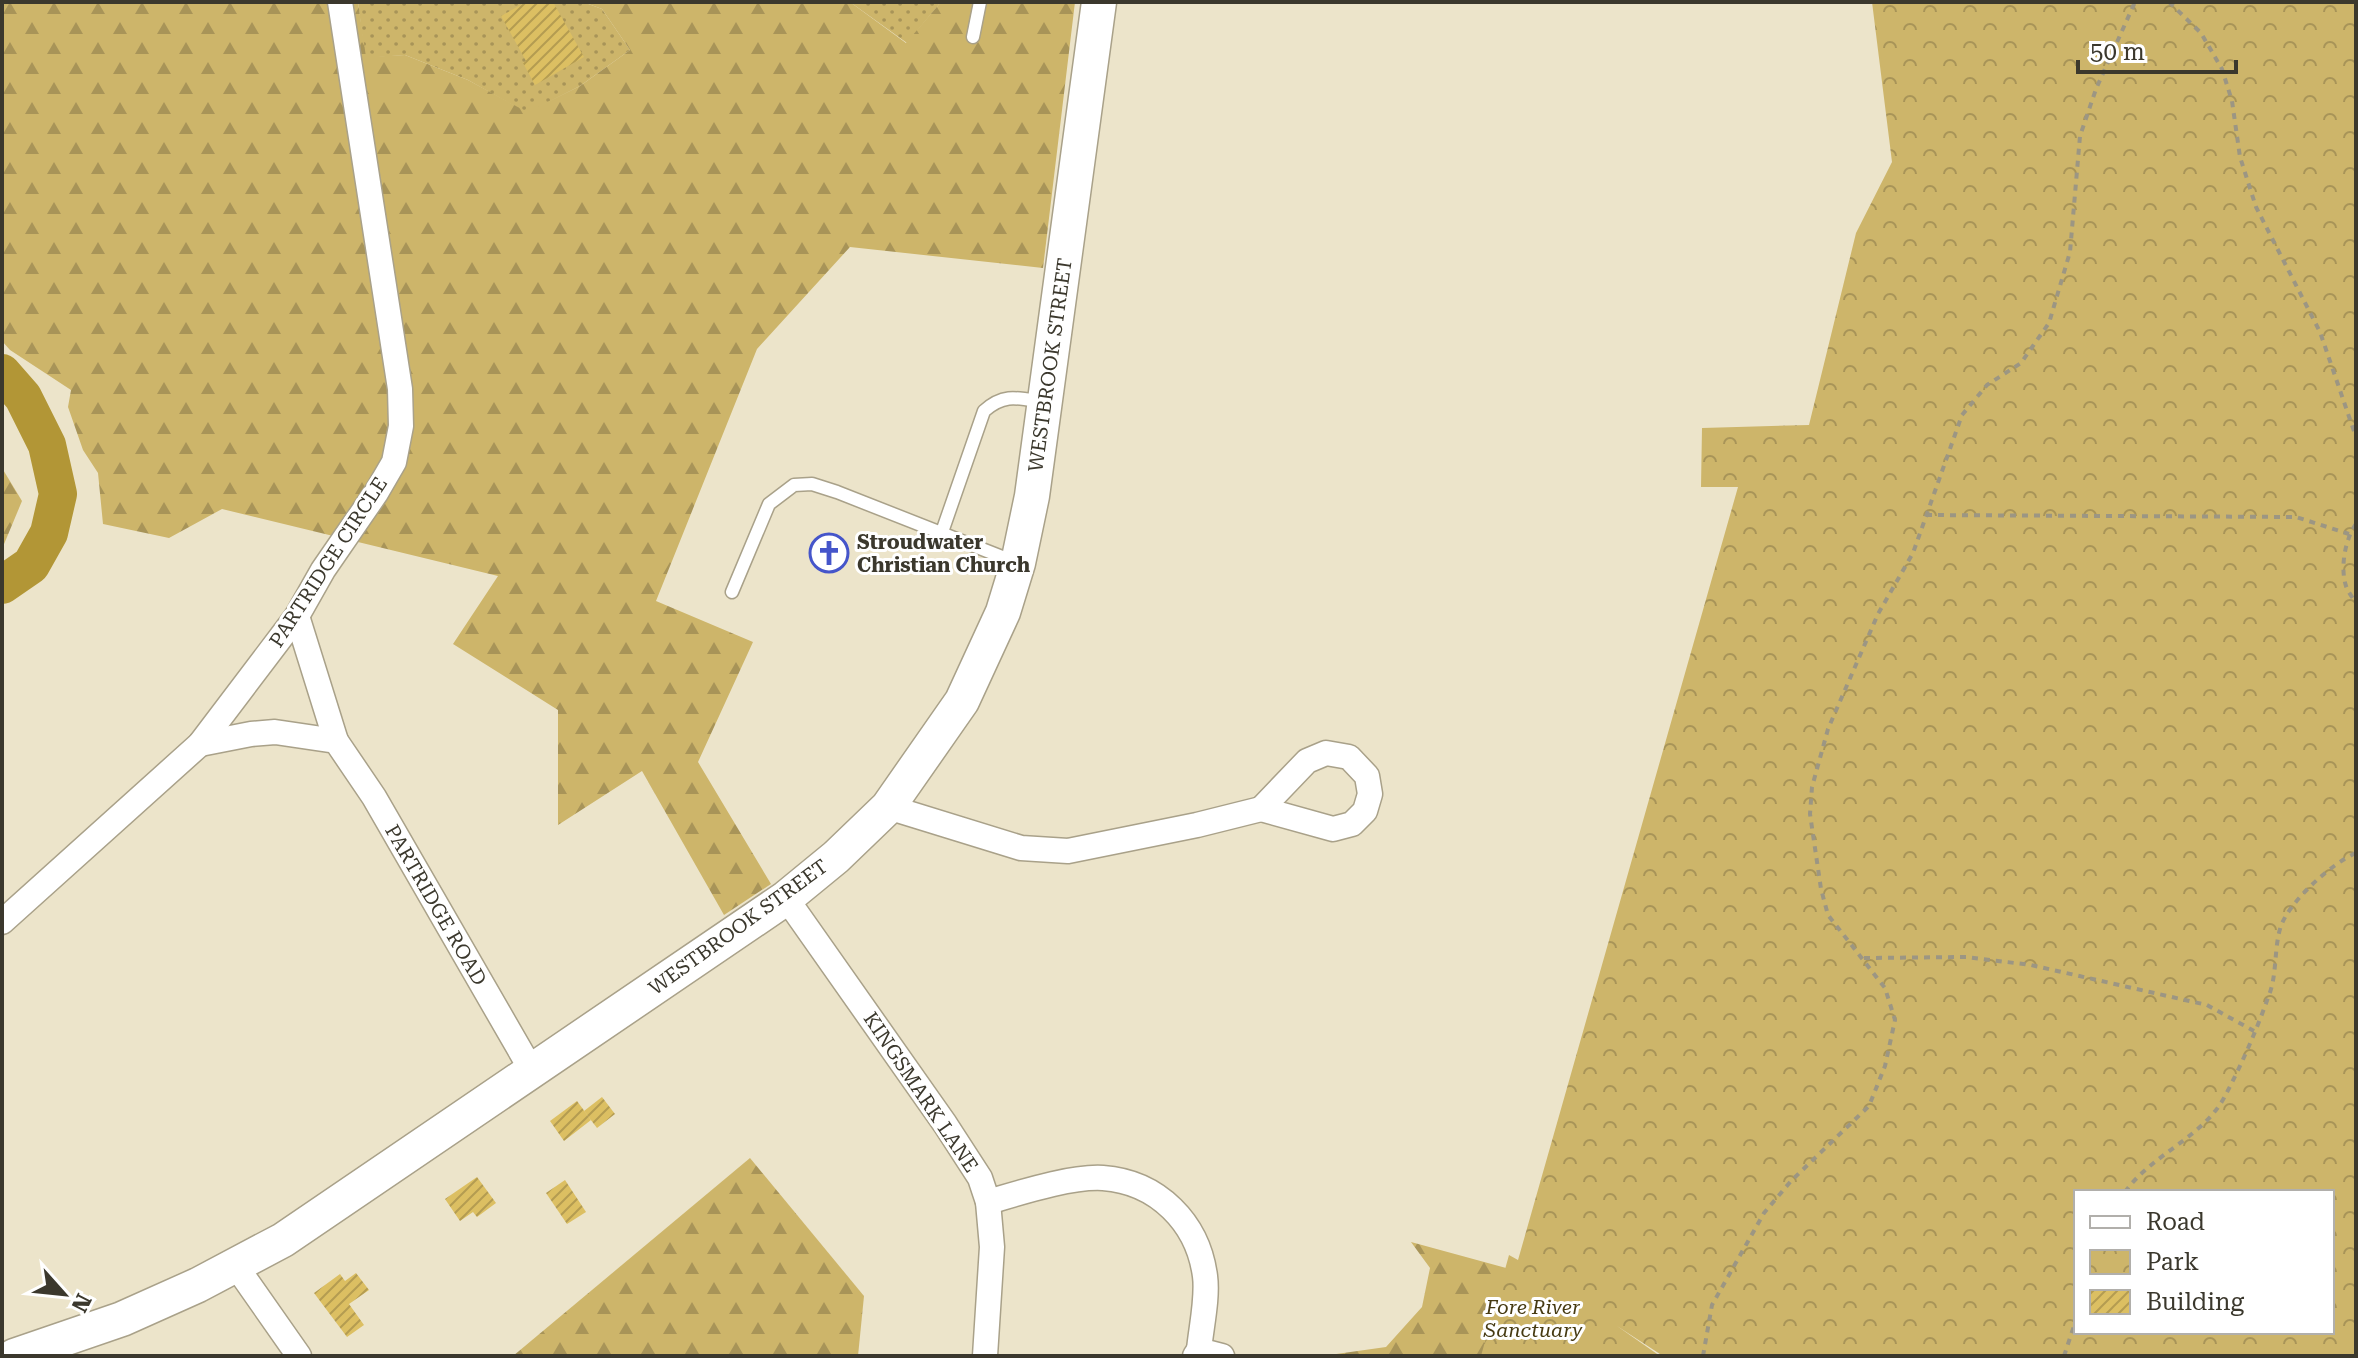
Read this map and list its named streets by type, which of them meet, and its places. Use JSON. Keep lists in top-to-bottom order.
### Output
{
  "streets": {
    "main road": ["WESTBROOK STREET"],
    "street": ["PARTRIDGE CIRCLE", "PARTRIDGE ROAD", "KINGSMARK LANE"]
  },
  "crossings": [
    ["WESTBROOK STREET", "PARTRIDGE ROAD"],
    ["WESTBROOK STREET", "KINGSMARK LANE"],
    ["PARTRIDGE CIRCLE", "PARTRIDGE ROAD"]
  ],
  "parks": ["Fore River Sanctuary"],
  "places": {
    "church": ["Stroudwater Christian Church"]
  },
  "legend": ["Road", "Park", "Building"],
  "scale_bar": "50 m",
  "north": "bottom right"
}
